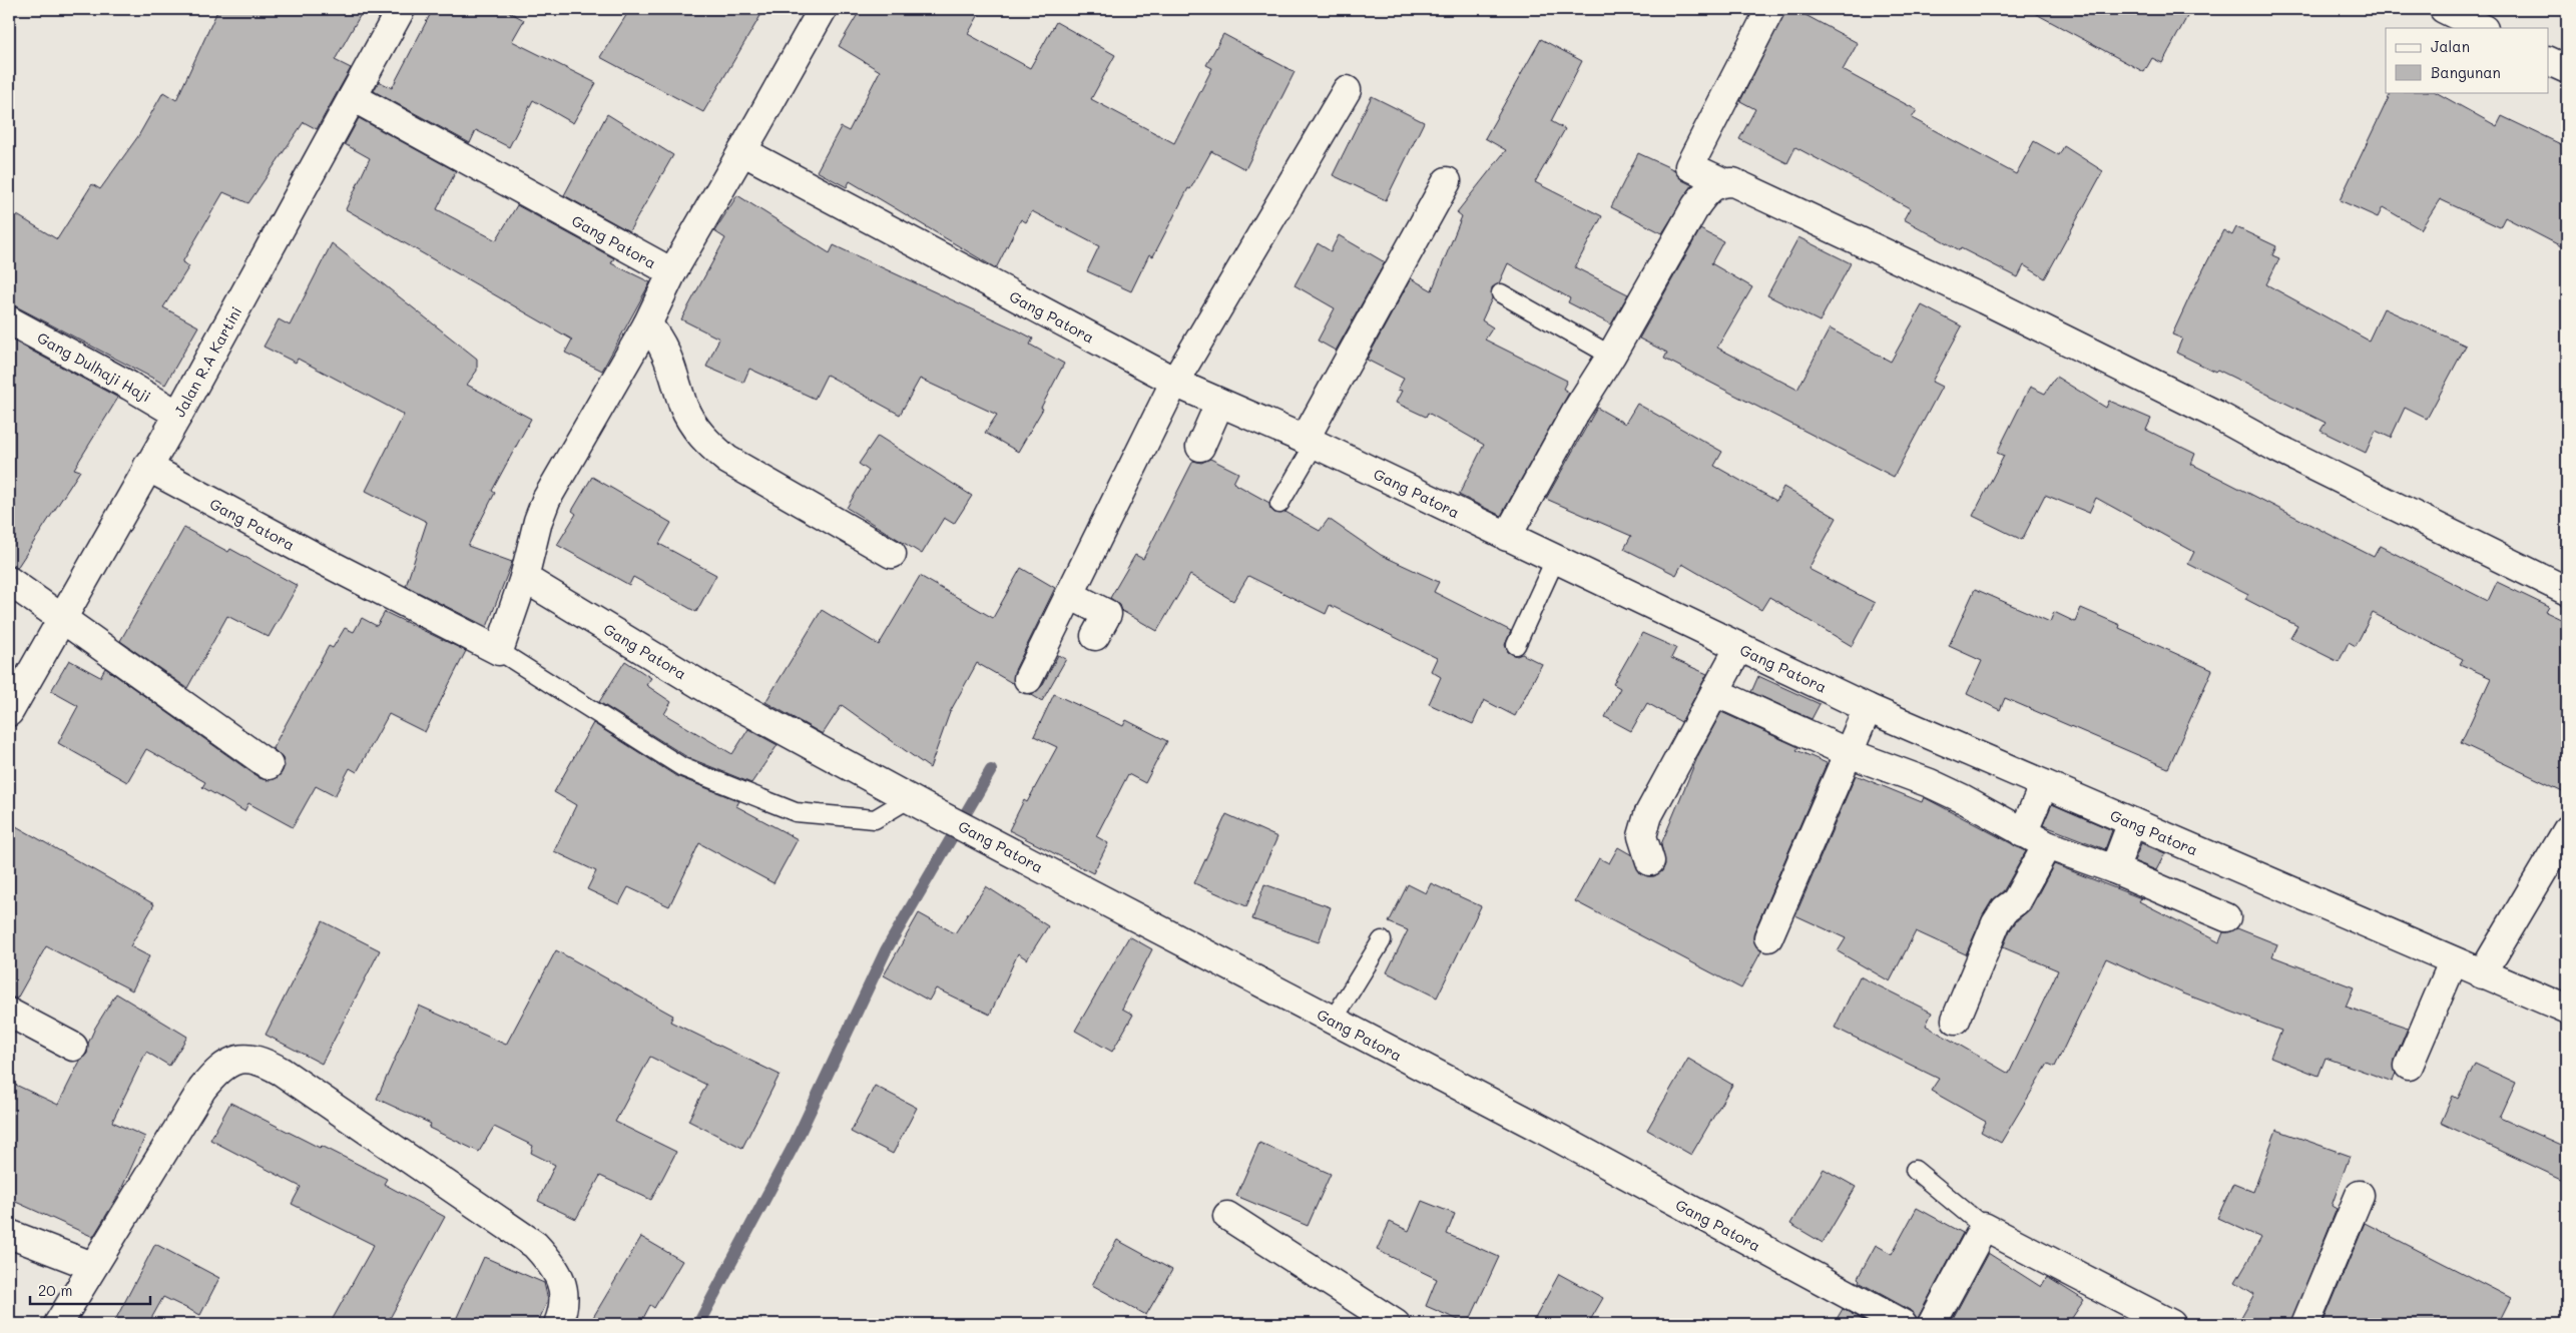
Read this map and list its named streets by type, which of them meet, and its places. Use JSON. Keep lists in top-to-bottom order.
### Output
{
  "streets": {
    "street": ["Gang Patora", "Jalan R.A Kartini", "Gang Dulhaji Haji"]
  },
  "crossings": [
    ["Gang Patora", "Jalan R.A Kartini"],
    ["Jalan R.A Kartini", "Gang Dulhaji Haji"]
  ],
  "legend": ["Jalan", "Bangunan"],
  "scale_bar": "20 m"
}
